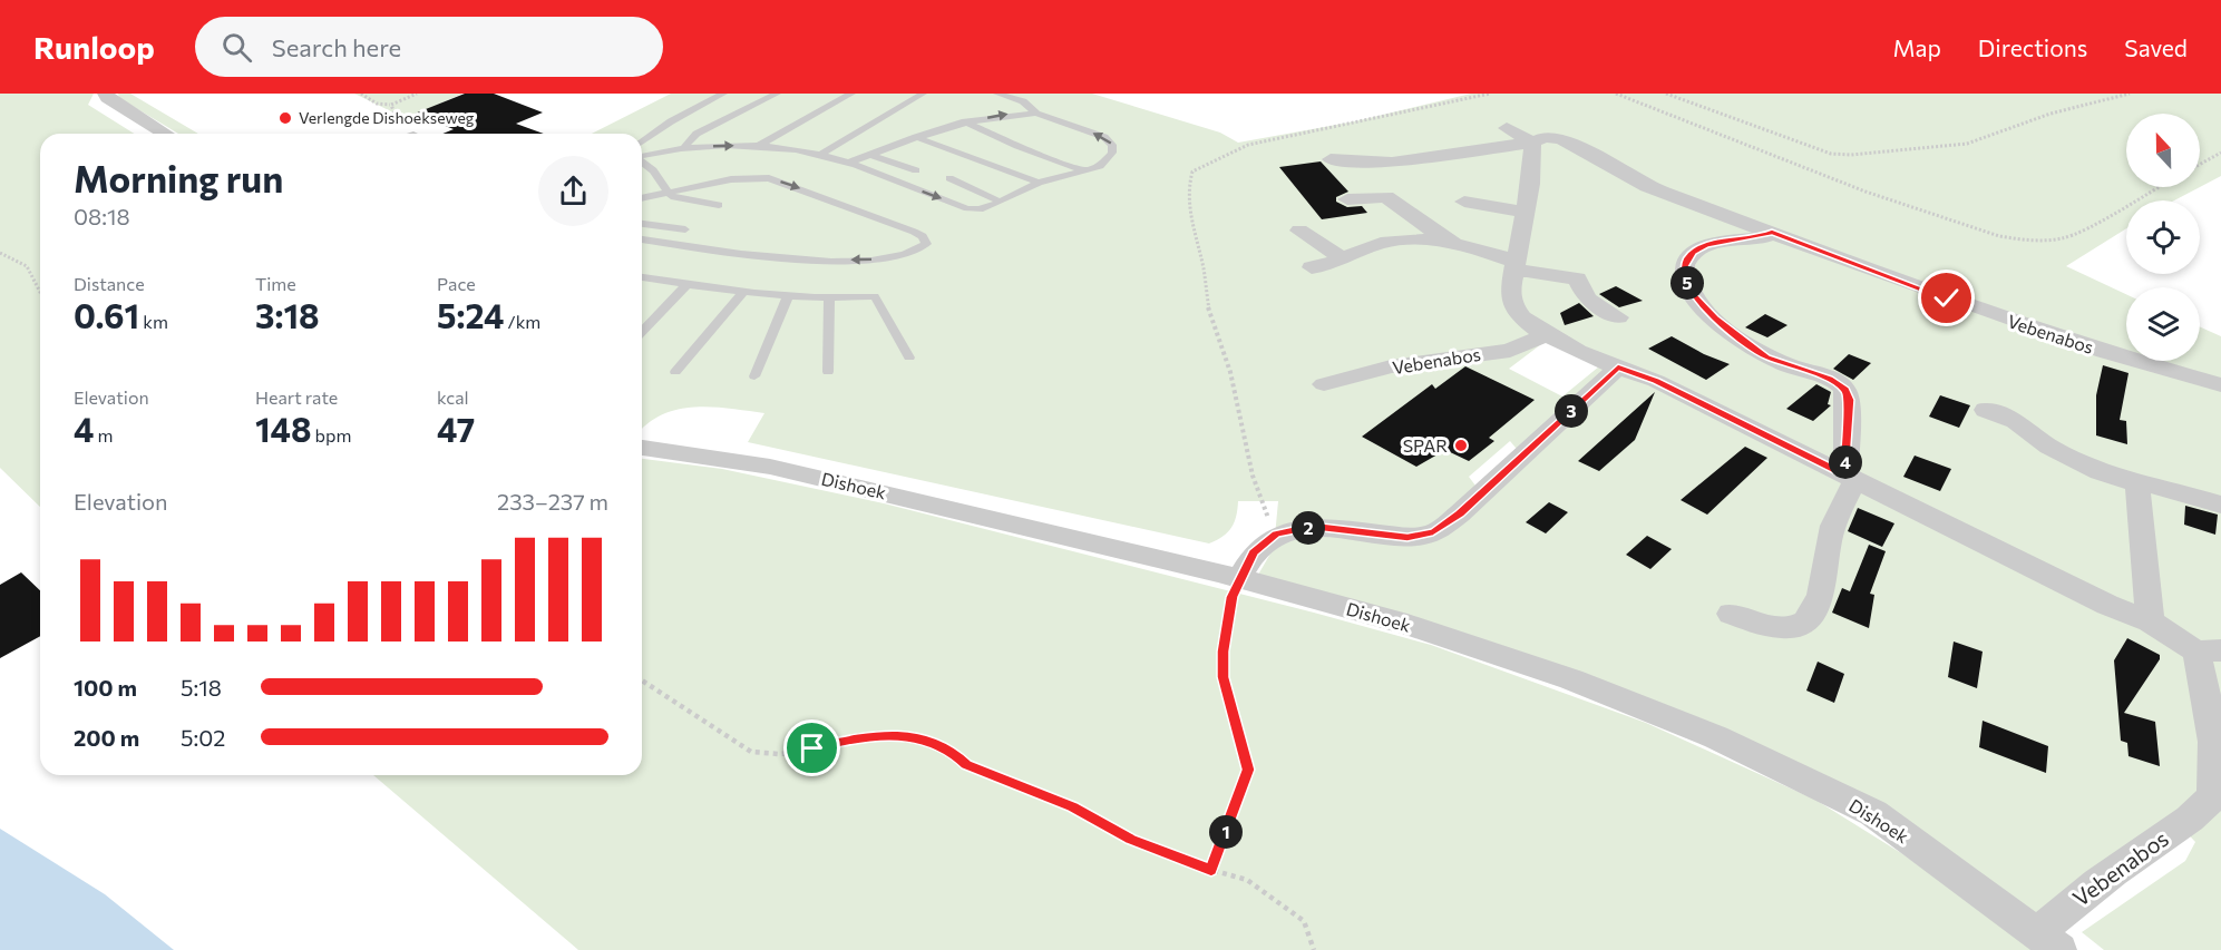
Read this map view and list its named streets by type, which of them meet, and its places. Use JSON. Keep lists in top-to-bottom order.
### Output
{
  "streets": {
    "street": ["Vebenabos", "Dishoek"]
  },
  "crossings": [
    ["Vebenabos", "Dishoek"]
  ],
  "places": ["Verlengde Dishoekseweg", "SPAR"],
  "north": "top",
  "page": {
    "header": "Runloop",
    "search": "Search here",
    "nav": ["Map", "Directions", "Saved"],
    "heading": ["Morning run", "08:18"],
    "stats": [
      ["Distance", "0.61 km"],
      ["Time", "3:18"],
      ["Pace", "5:24 /km"],
      ["Elevation", "4 m"],
      ["Heart rate", "148 bpm"],
      ["kcal", "47"]
    ],
    "pins": [
      "5",
      "3",
      "4",
      "2",
      "1"
    ],
    "chart": ["Elevation", "233–237 m"],
    "list": [
      {
        "name": "100 m",
        "note": "5:18"
      },
      {
        "name": "200 m",
        "note": "5:02"
      }
    ]
  }
}
